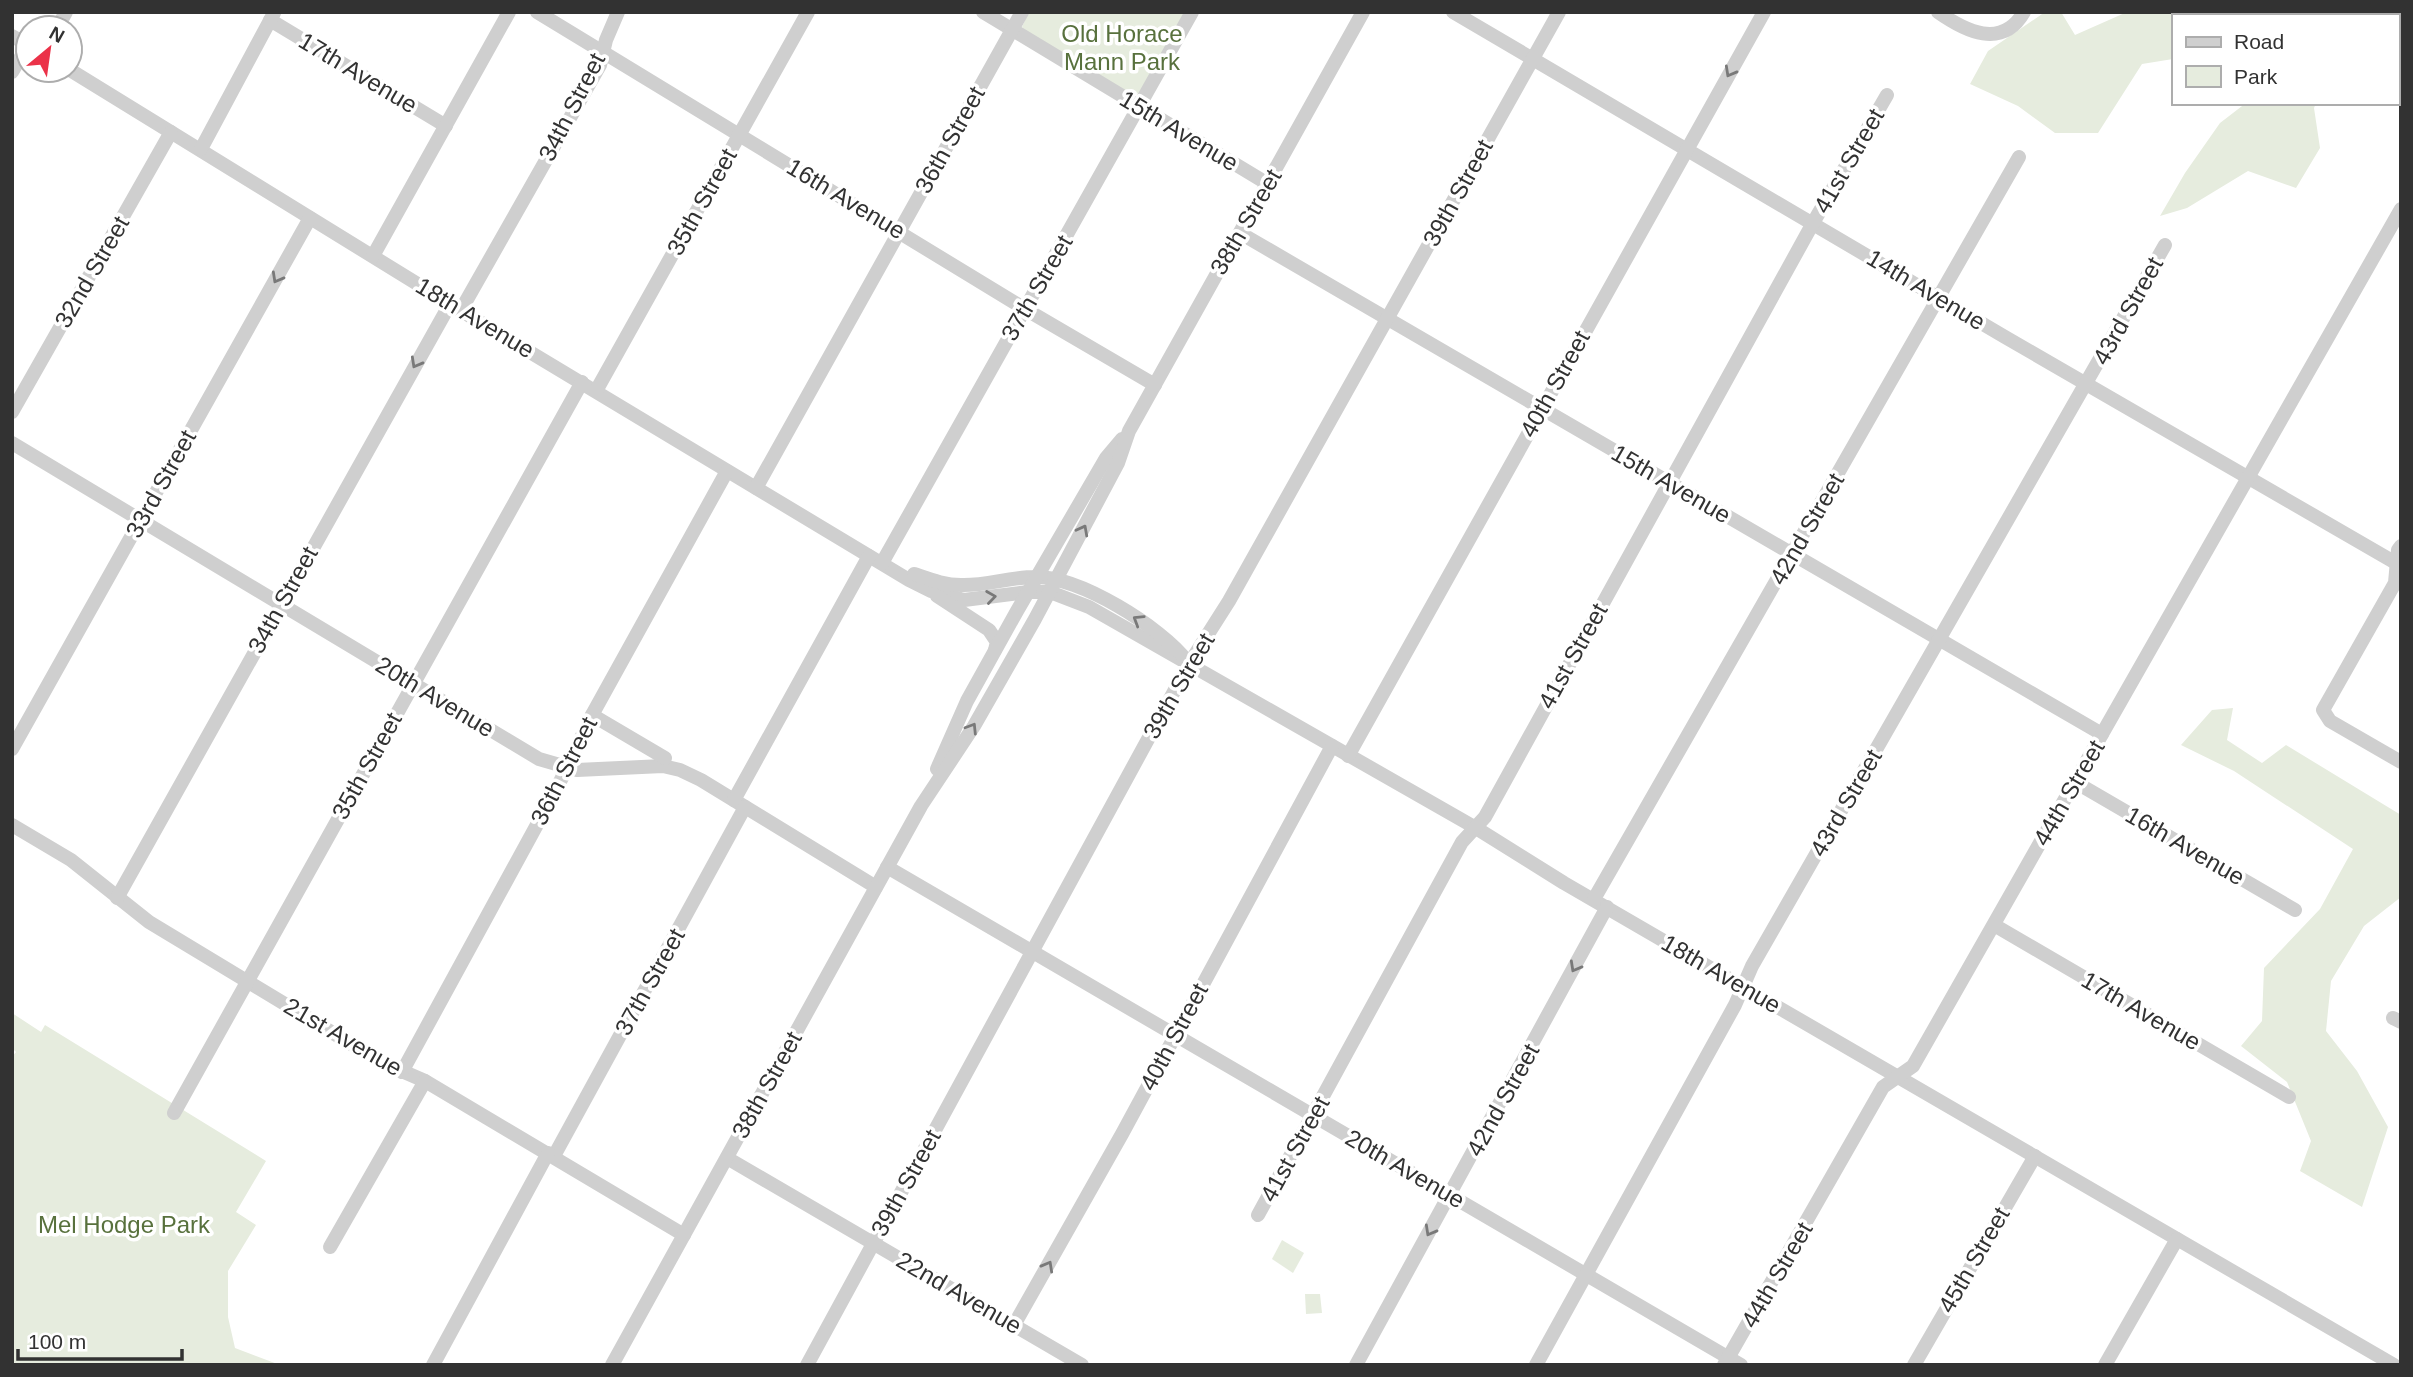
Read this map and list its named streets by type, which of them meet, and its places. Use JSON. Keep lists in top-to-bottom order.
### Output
{
  "streets": {
    "street": [
      "17th Avenue",
      "34th Street",
      "15th Avenue",
      "36th Street",
      "41st Street",
      "39th Street",
      "16th Avenue",
      "35th Street",
      "38th Street",
      "32nd Street",
      "37th Street",
      "14th Avenue",
      "43rd Street",
      "18th Avenue",
      "40th Street",
      "33rd Street",
      "42nd Street",
      "20th Avenue",
      "44th Street",
      "21st Avenue",
      "45th Street",
      "22nd Avenue"
    ]
  },
  "crossings": [
    ["17th Avenue", "44th Street"],
    ["34th Street", "16th Avenue"],
    ["34th Street", "18th Avenue"],
    ["34th Street", "20th Avenue"],
    ["34th Street", "21st Avenue"],
    ["15th Avenue", "36th Street"],
    ["15th Avenue", "41st Street"],
    ["15th Avenue", "39th Street"],
    ["15th Avenue", "38th Street"],
    ["15th Avenue", "37th Street"],
    ["15th Avenue", "43rd Street"],
    ["15th Avenue", "40th Street"],
    ["15th Avenue", "42nd Street"],
    ["15th Avenue", "44th Street"],
    ["36th Street", "16th Avenue"],
    ["36th Street", "18th Avenue"],
    ["36th Street", "20th Avenue"],
    ["36th Street", "21st Avenue"],
    ["41st Street", "14th Avenue"],
    ["41st Street", "18th Avenue"],
    ["41st Street", "20th Avenue"],
    ["39th Street", "14th Avenue"],
    ["39th Street", "18th Avenue"],
    ["39th Street", "20th Avenue"],
    ["39th Street", "22nd Avenue"],
    ["16th Avenue", "35th Street"],
    ["16th Avenue", "38th Street"],
    ["16th Avenue", "37th Street"],
    ["16th Avenue", "44th Street"],
    ["35th Street", "18th Avenue"],
    ["35th Street", "20th Avenue"],
    ["35th Street", "21st Avenue"],
    ["38th Street", "18th Avenue"],
    ["38th Street", "20th Avenue"],
    ["38th Street", "21st Avenue"],
    ["38th Street", "22nd Avenue"],
    ["32nd Street", "18th Avenue"],
    ["37th Street", "18th Avenue"],
    ["37th Street", "20th Avenue"],
    ["37th Street", "21st Avenue"],
    ["14th Avenue", "43rd Street"],
    ["14th Avenue", "40th Street"],
    ["14th Avenue", "42nd Street"],
    ["14th Avenue", "44th Street"],
    ["43rd Street", "18th Avenue"],
    ["43rd Street", "20th Avenue"],
    ["18th Avenue", "40th Street"],
    ["18th Avenue", "33rd Street"],
    ["18th Avenue", "42nd Street"],
    ["18th Avenue", "44th Street"],
    ["18th Avenue", "45th Street"],
    ["40th Street", "20th Avenue"],
    ["40th Street", "22nd Avenue"],
    ["33rd Street", "20th Avenue"],
    ["42nd Street", "20th Avenue"],
    ["20th Avenue", "44th Street"]
  ],
  "one_way": ["33rd Street", "42nd Street"],
  "parks": ["Old Horace Mann Park", "Mel Hodge Park"],
  "legend": ["Road", "Park"],
  "scale_bar": "100 m",
  "north": "top right"
}
